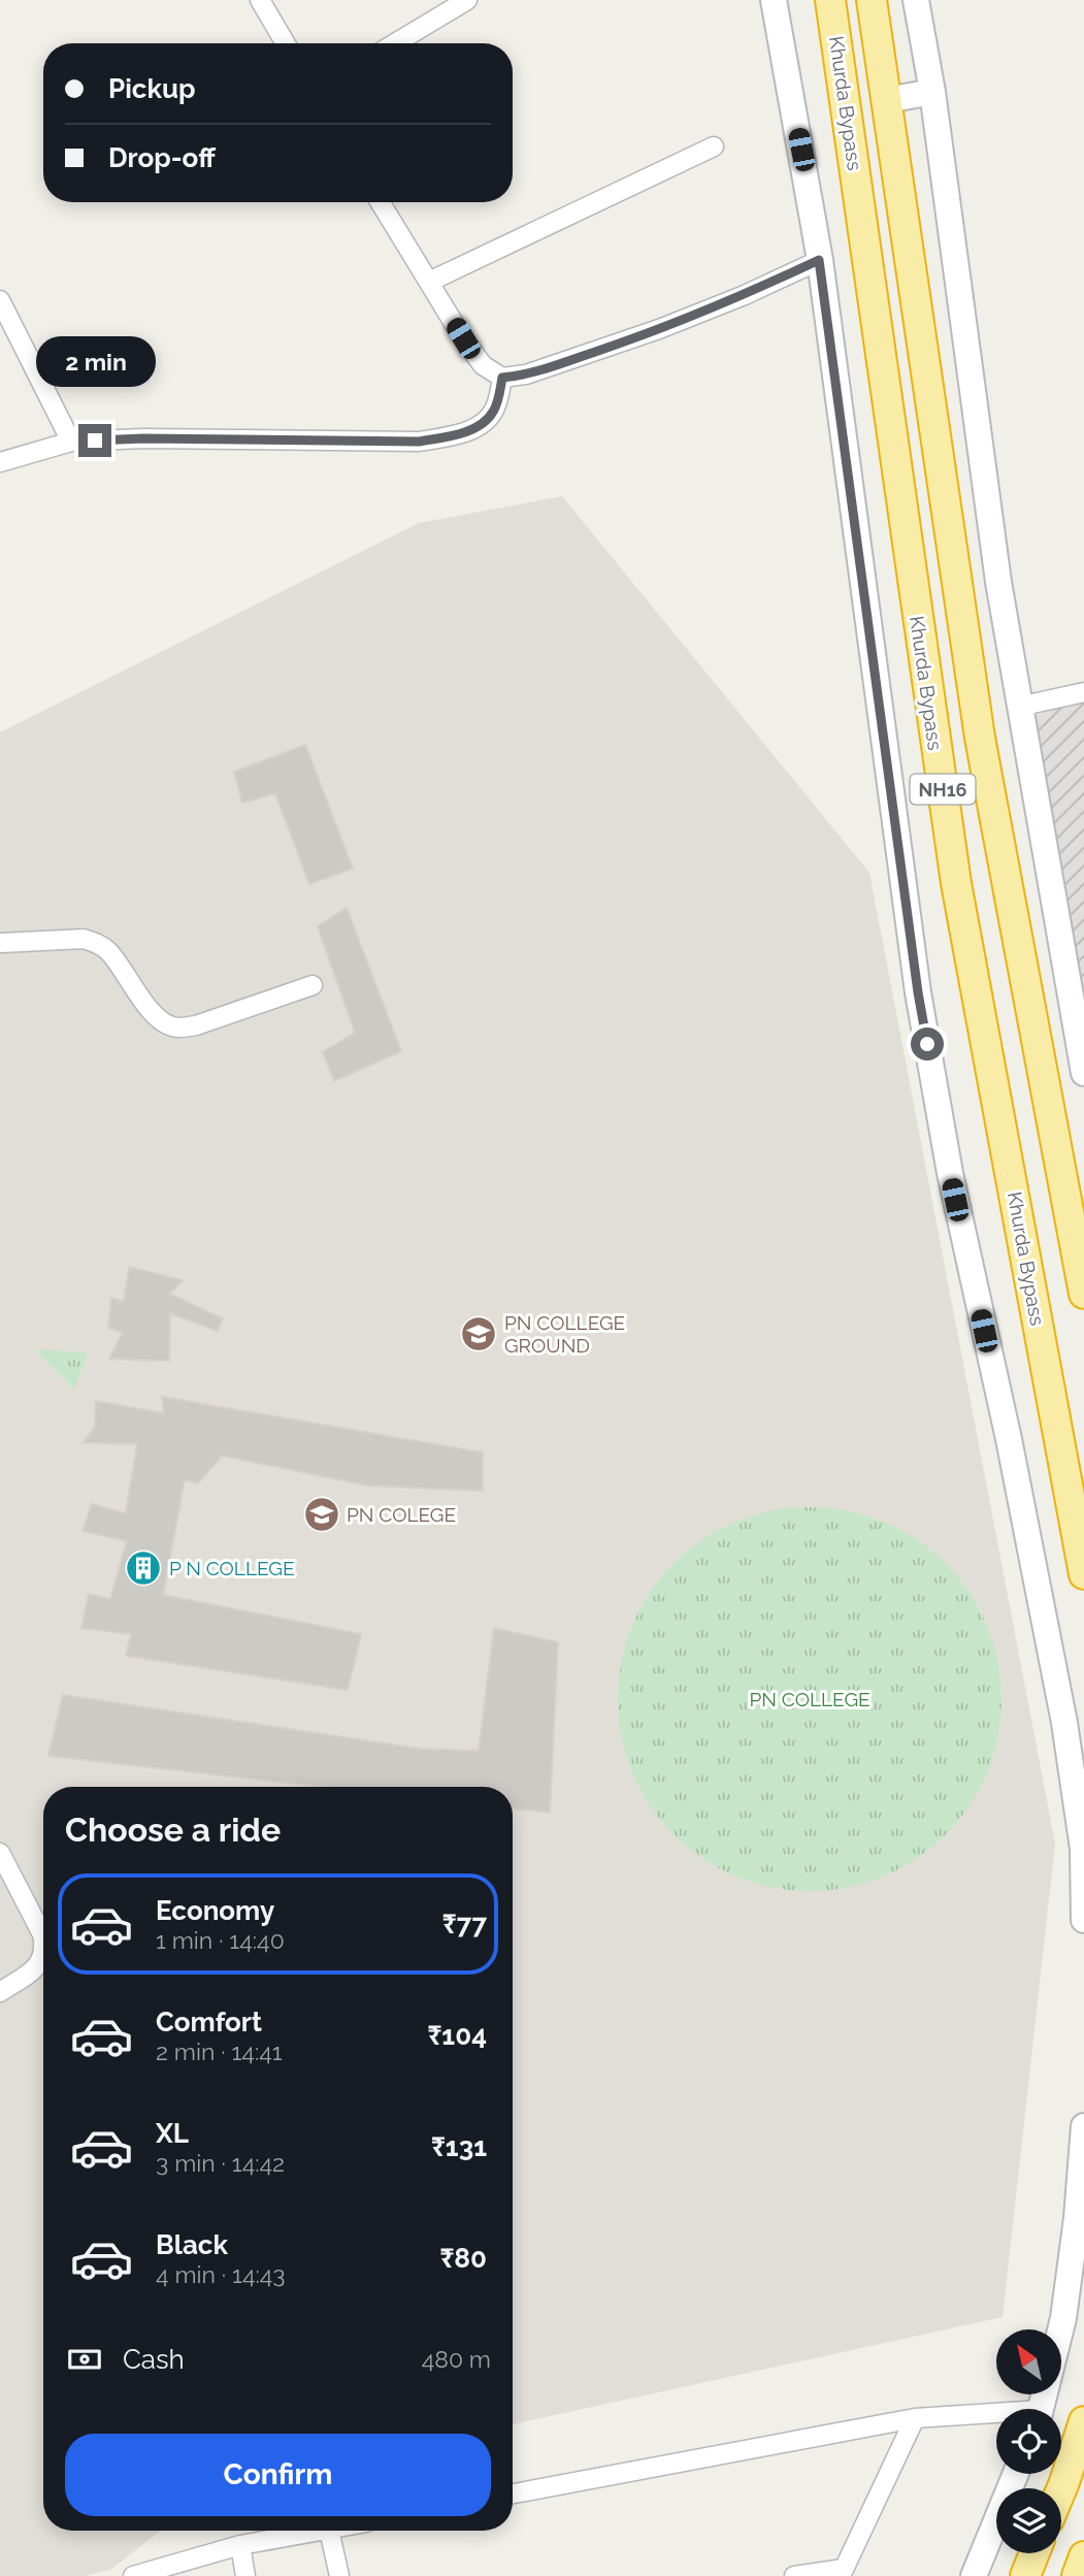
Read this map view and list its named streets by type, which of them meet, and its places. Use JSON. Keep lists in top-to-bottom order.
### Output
{
  "streets": {
    "highway": ["Khurda Bypass", "NH16"]
  },
  "parks": ["PN COLLEGE"],
  "places": {
    "school or university": ["PN COLLEGE GROUND", "PN COLEGE"],
    "building": ["P N COLLEGE"]
  },
  "north": "top left",
  "page": {
    "banner": ["Pickup", "Drop-off"],
    "bubble": "2 min",
    "heading": "Choose a ride",
    "list": [
      {
        "name": "Economy",
        "note": "1 min · 14:40",
        "value": "₹77"
      },
      {
        "name": "Comfort",
        "note": "2 min · 14:41",
        "value": "₹104"
      },
      {
        "name": "XL",
        "note": "3 min · 14:42",
        "value": "₹131"
      },
      {
        "name": "Black",
        "note": "4 min · 14:43",
        "value": "₹80"
      }
    ],
    "pay": ["Cash", "480 m"],
    "buttons": "Confirm"
  }
}
